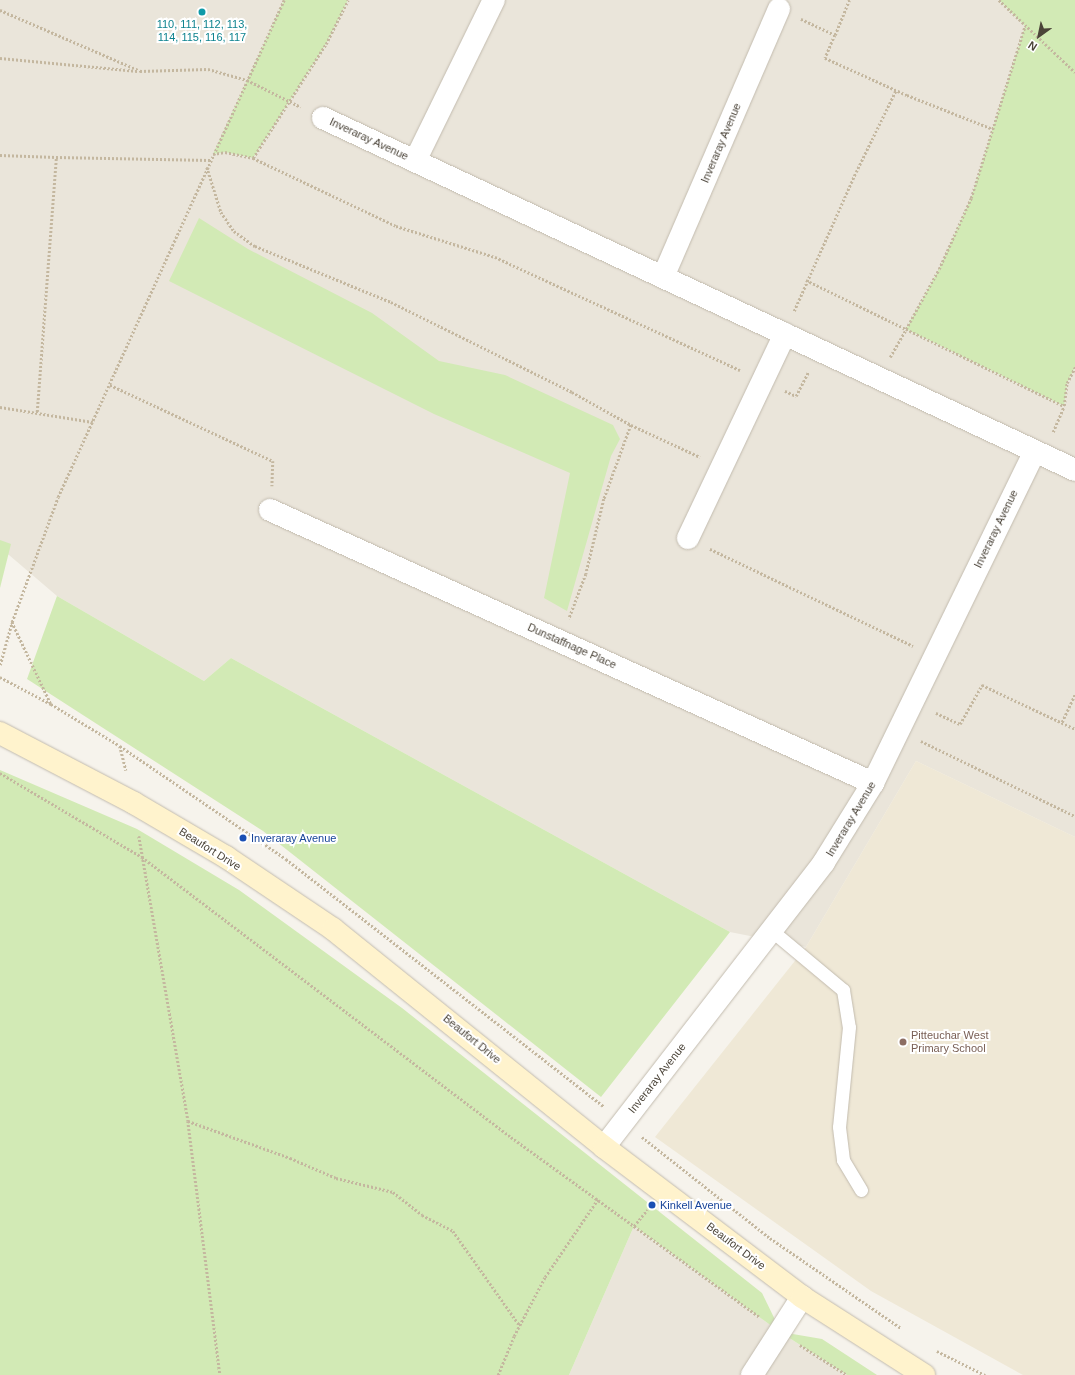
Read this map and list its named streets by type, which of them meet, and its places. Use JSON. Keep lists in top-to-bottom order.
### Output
{
  "streets": {
    "street": ["Inveraray Avenue", "Dunstaffnage Place", "Beaufort Drive"]
  },
  "crossings": [
    ["Inveraray Avenue", "Dunstaffnage Place"],
    ["Inveraray Avenue", "Beaufort Drive"]
  ],
  "places": [
    "110, 111, 112, 113, 114, 115, 116, 117",
    "Inveraray Avenue",
    "Pitteuchar West Primary School",
    "Kinkell Avenue"
  ],
  "north": "bottom left"
}
